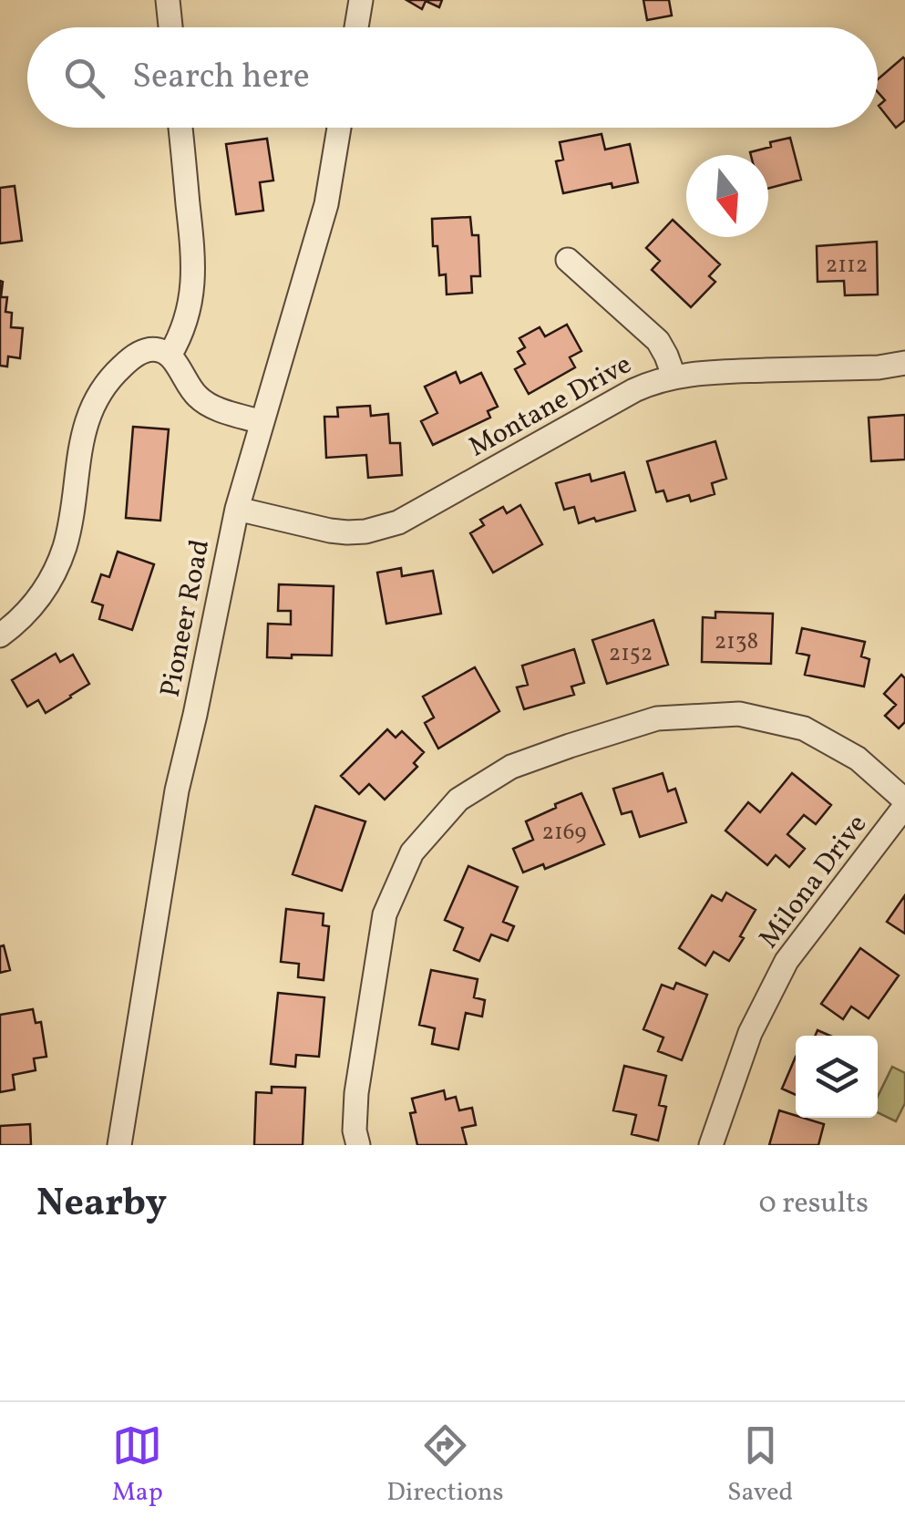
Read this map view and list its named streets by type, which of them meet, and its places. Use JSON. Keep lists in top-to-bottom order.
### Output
{
  "streets": {
    "street": ["Montane Drive", "Pioneer Road", "Milona Drive"]
  },
  "crossings": [
    ["Montane Drive", "Pioneer Road"]
  ],
  "house_numbers": [
    "2112",
    "2138",
    "2152",
    "2169"
  ],
  "north": "bottom",
  "page": {
    "search": "Search here",
    "heading": ["Nearby", "0 results"],
    "nav": ["Map", "Directions", "Saved"]
  }
}
